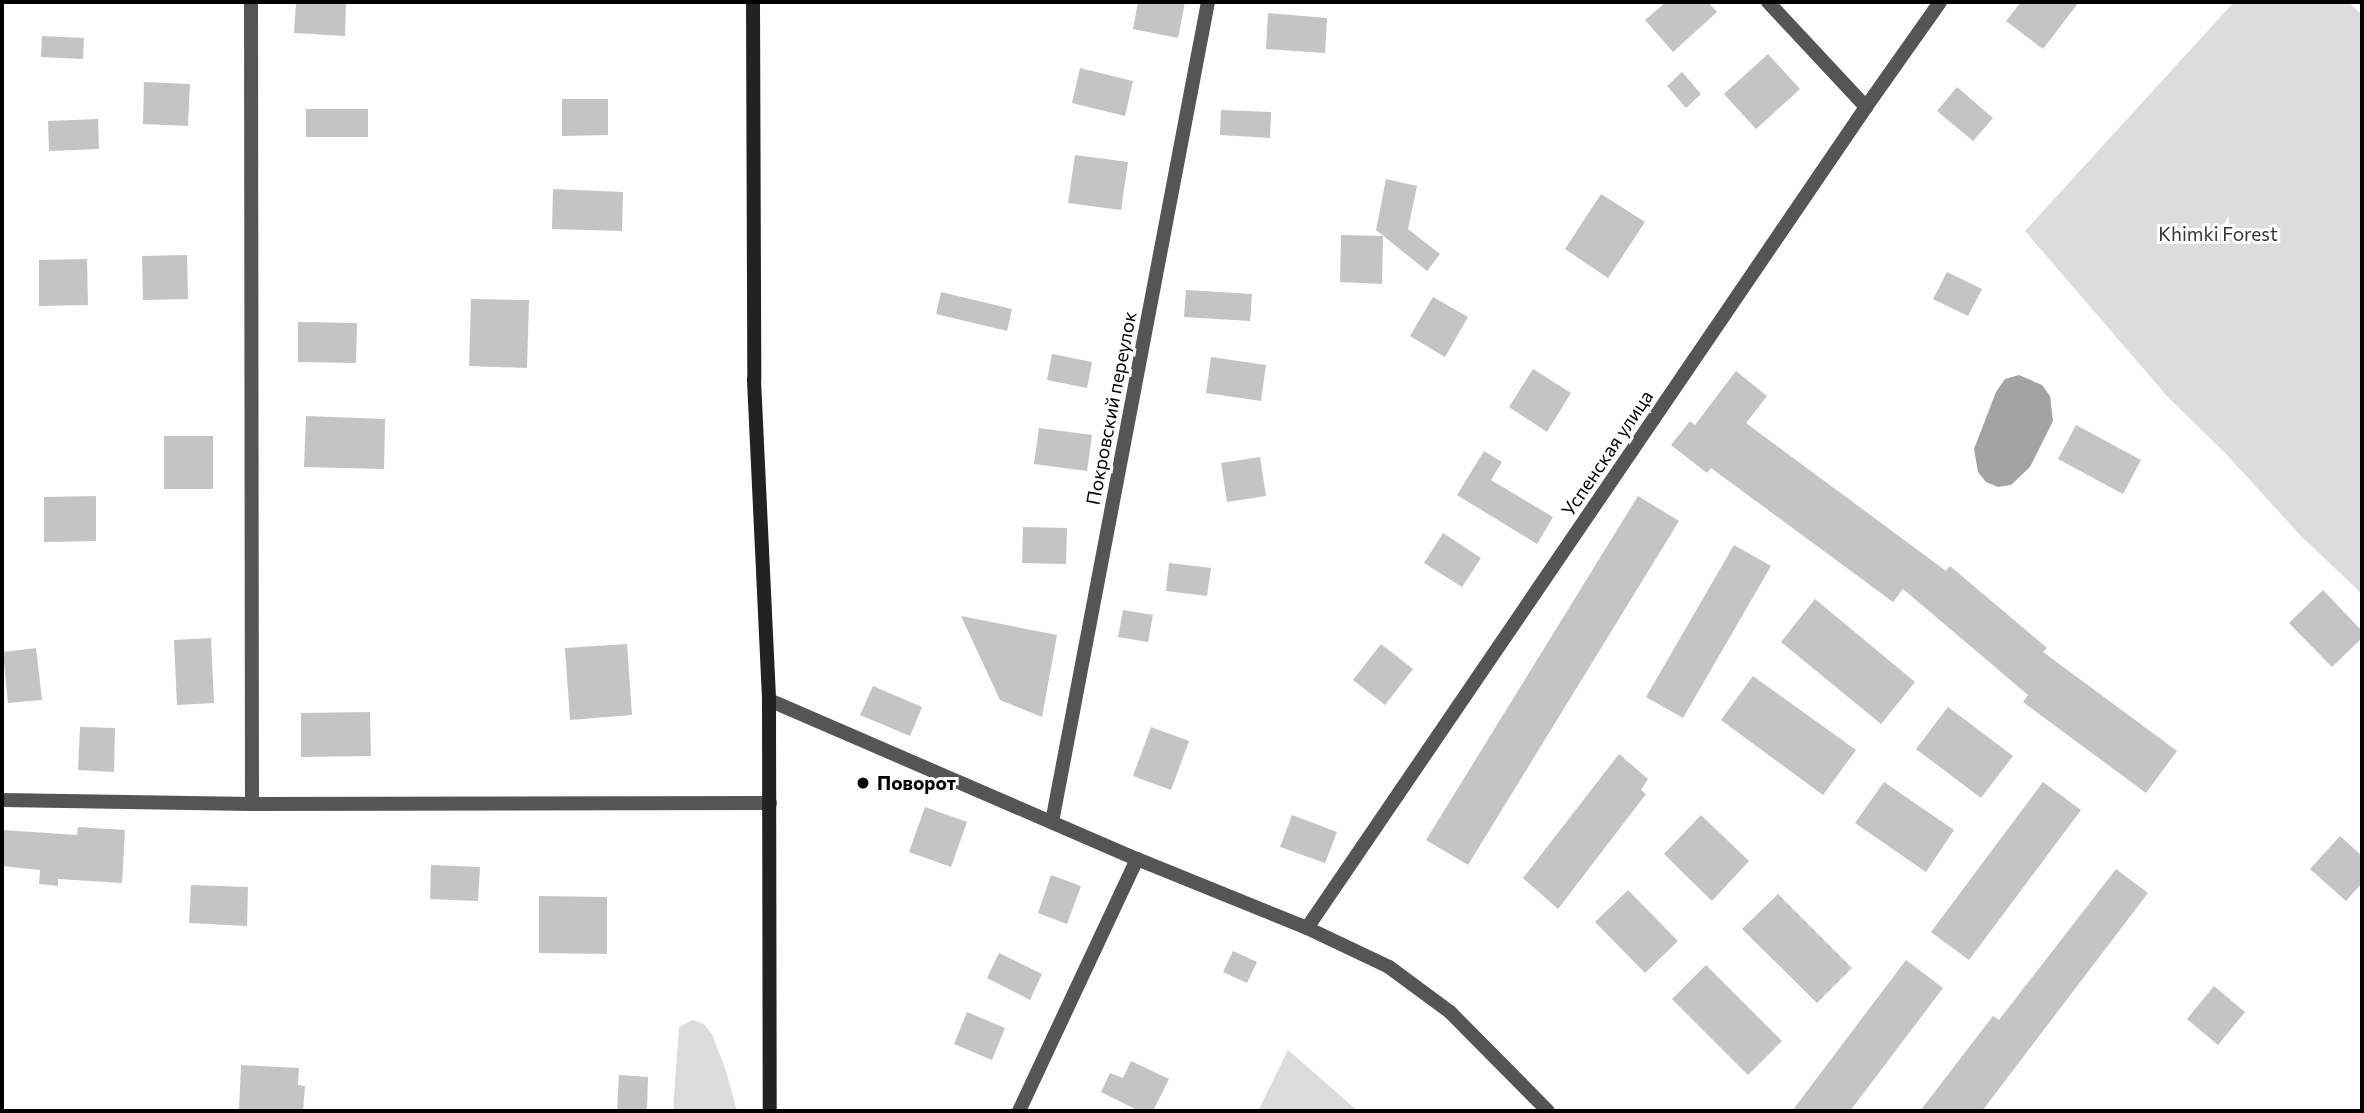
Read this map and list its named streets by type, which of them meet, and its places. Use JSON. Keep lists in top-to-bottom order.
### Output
{
  "streets": {
    "street": ["Покровский переулок", "Успенская улица"]
  },
  "parks": ["Khimki Forest"],
  "places": ["Поворот"]
}
